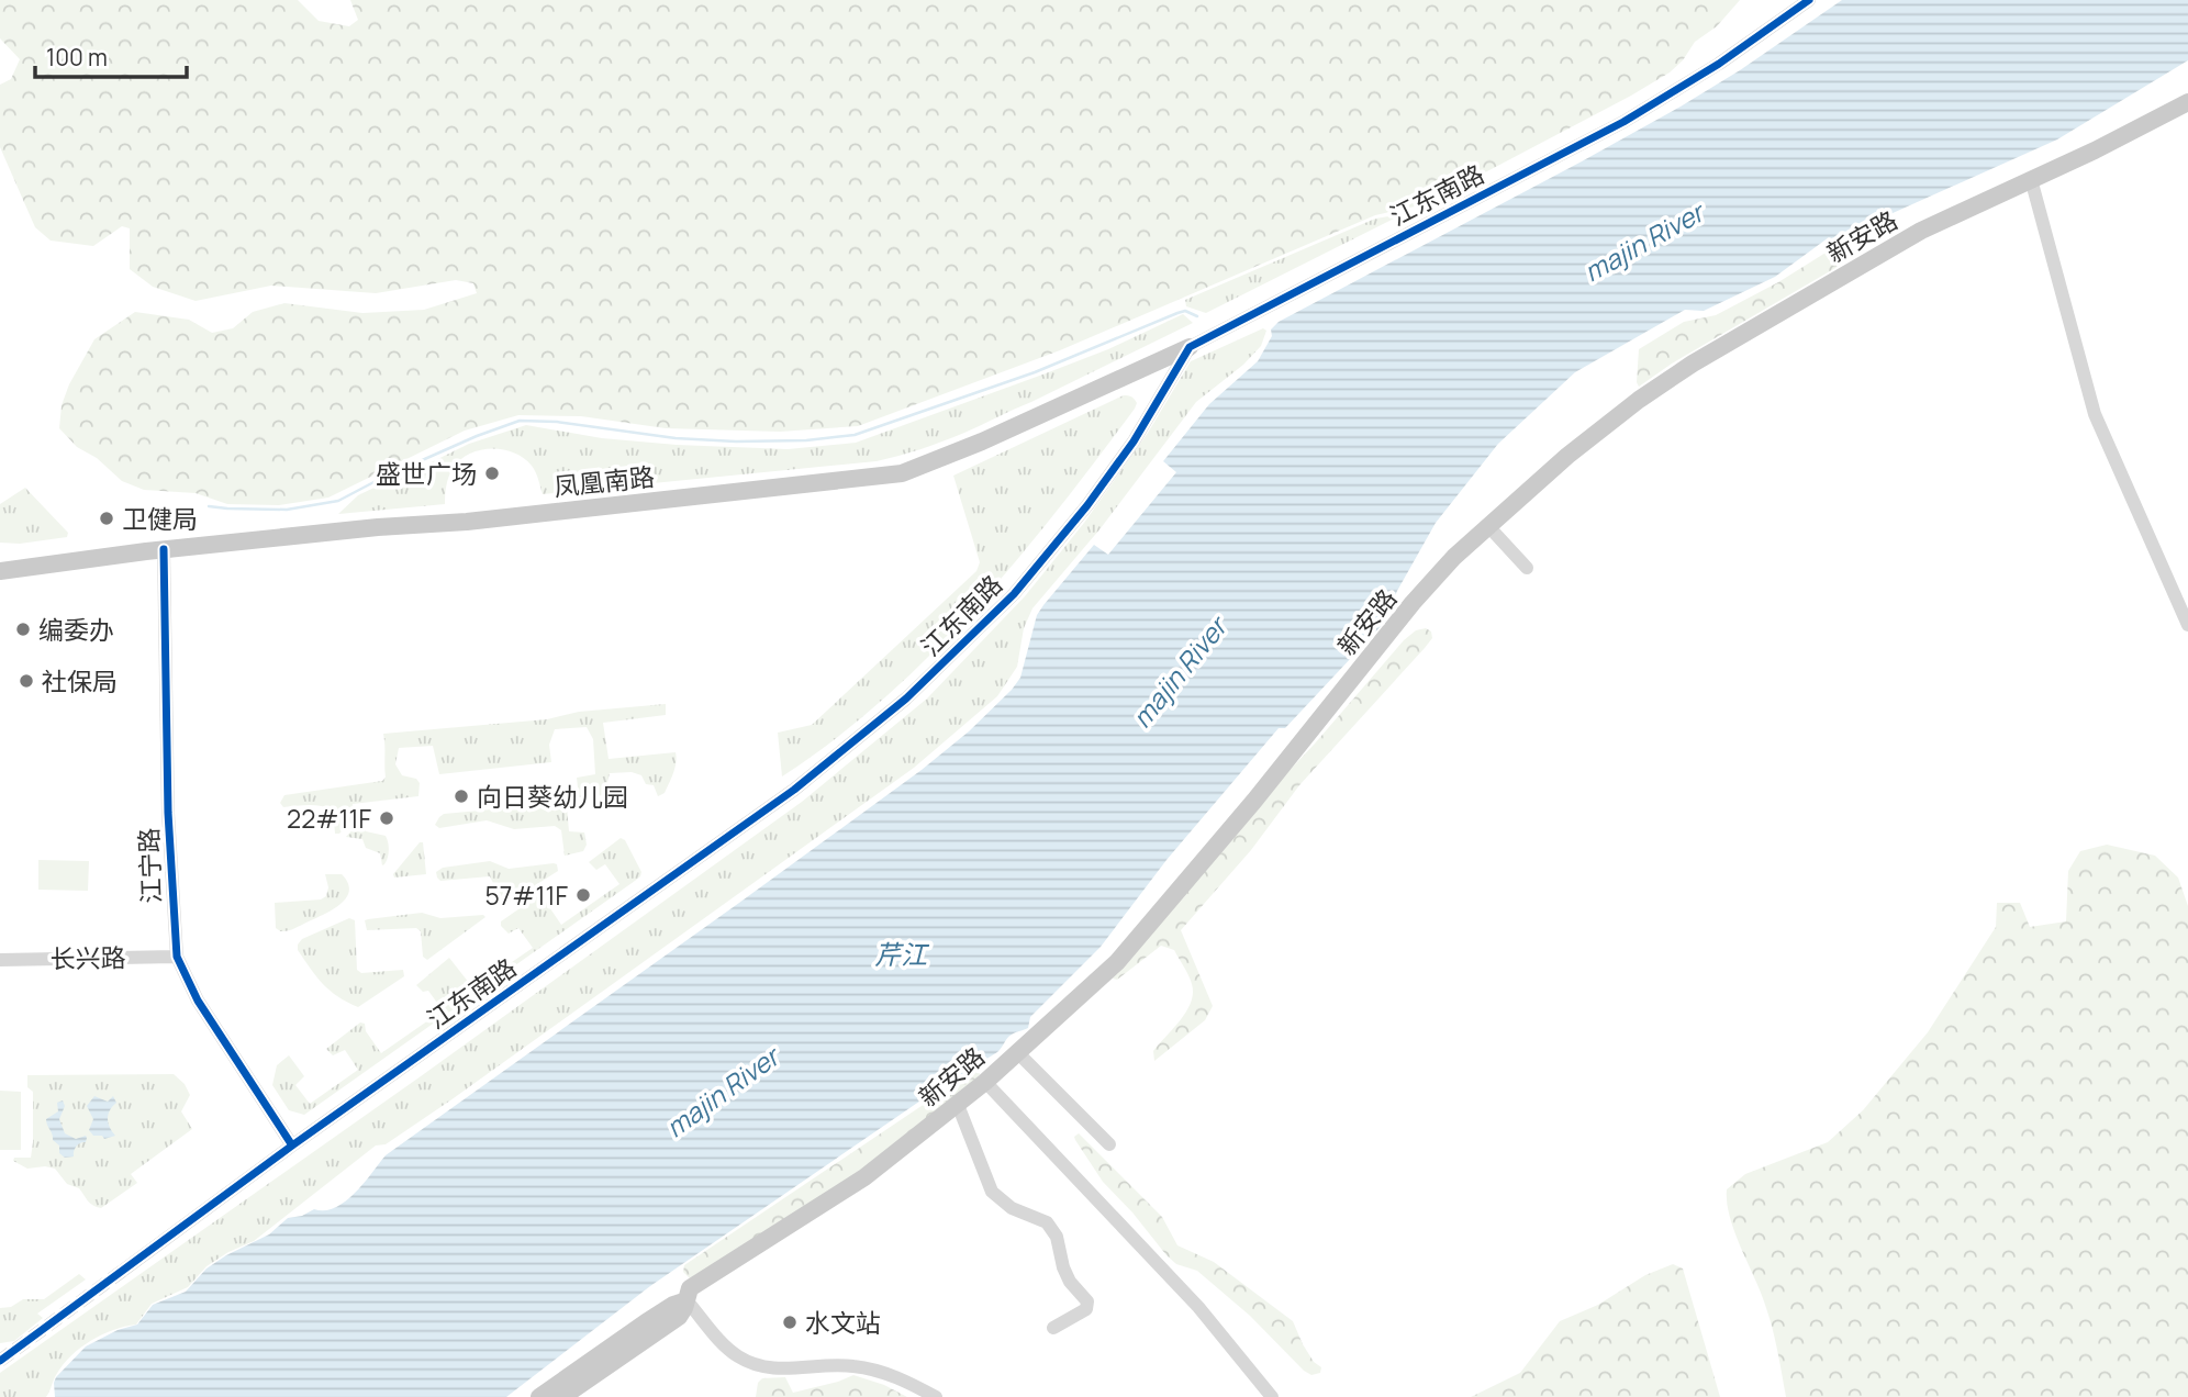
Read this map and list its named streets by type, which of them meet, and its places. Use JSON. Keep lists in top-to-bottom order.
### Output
{
  "streets": {
    "main road": ["新安路", "凤凰南路"],
    "street": ["江东南路", "江宁路", "长兴路"]
  },
  "crossings": [
    ["江东南路", "凤凰南路"],
    ["江东南路", "江宁路"],
    ["凤凰南路", "江宁路"],
    ["江宁路", "长兴路"]
  ],
  "water": ["majin River", "芹江"],
  "places": [
    "盛世广场",
    "卫健局",
    "编委办",
    "社保局",
    "向日葵幼儿园",
    "22#11F",
    "57#11F",
    "水文站"
  ],
  "scale_bar": "100 m"
}
